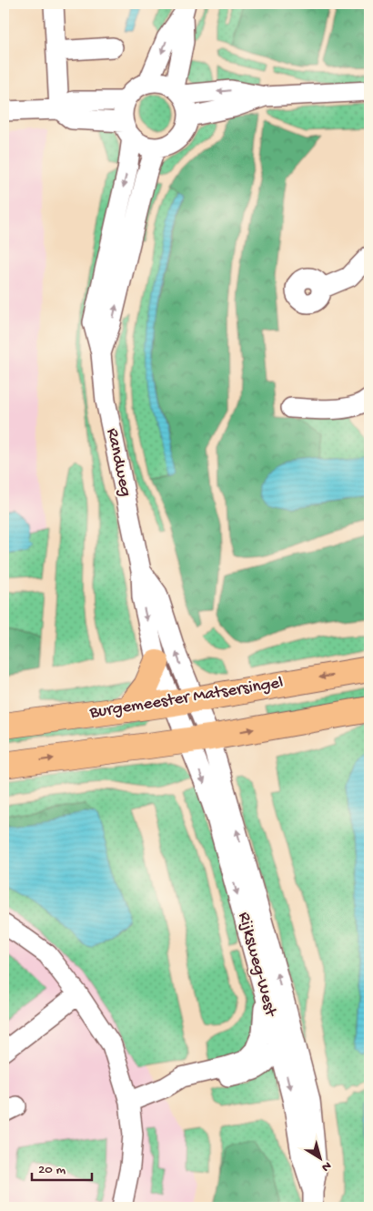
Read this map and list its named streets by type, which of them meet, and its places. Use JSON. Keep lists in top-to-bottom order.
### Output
{
  "streets": {
    "main road": ["Burgemeester Matsersingel"],
    "street": ["Randweg", "Rijksweg-West"]
  },
  "crossings": [
    ["Randweg", "Burgemeester Matsersingel"]
  ],
  "scale_bar": "20 m",
  "north": "bottom right"
}
